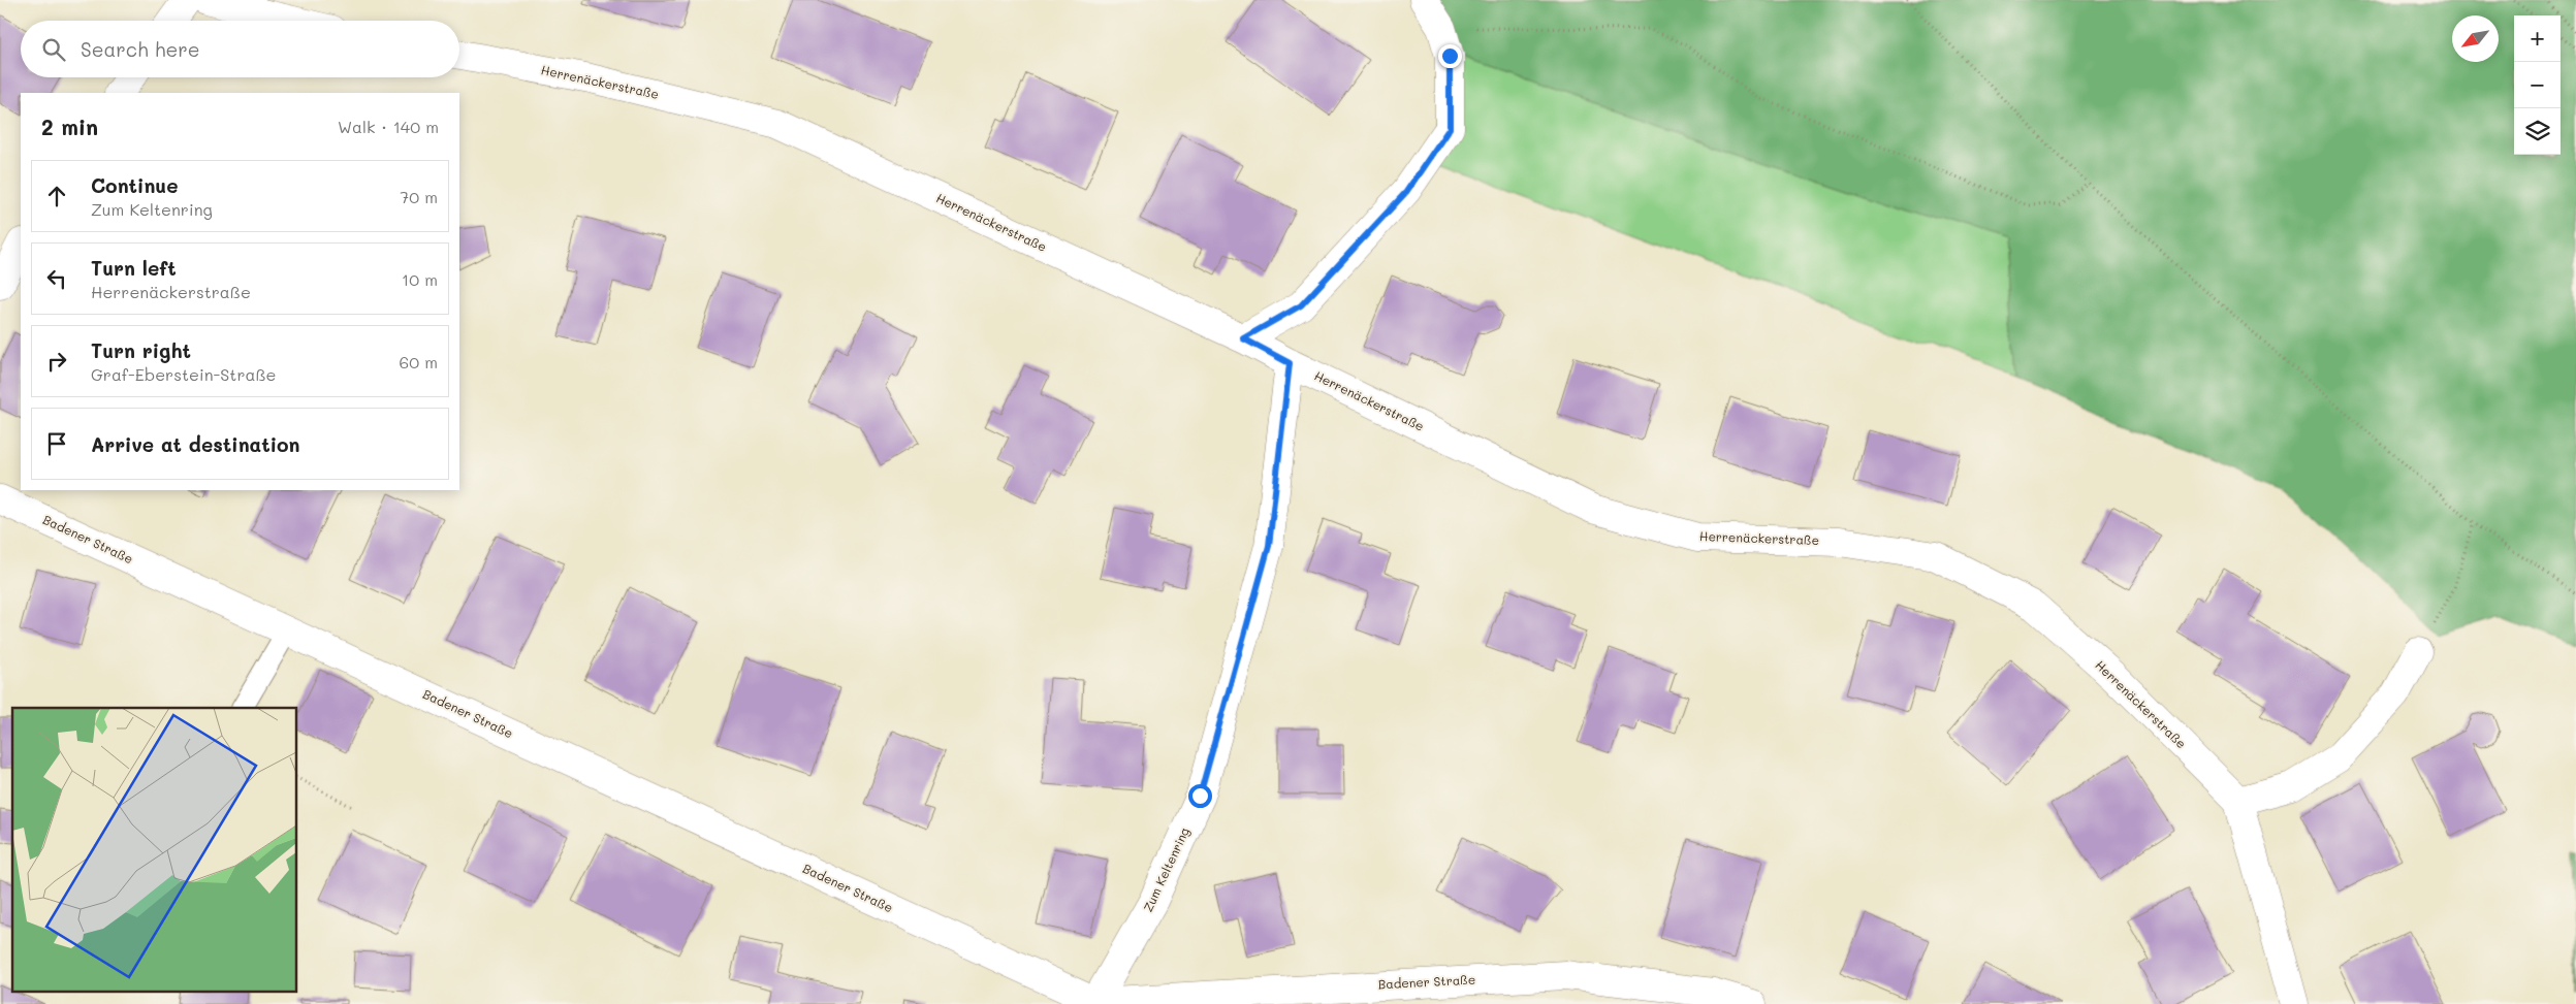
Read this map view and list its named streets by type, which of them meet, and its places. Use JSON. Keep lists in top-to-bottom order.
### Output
{
  "streets": {
    "street": ["Herrenäckerstraße", "Badener Straße", "Zum Keltenring"]
  },
  "crossings": [
    ["Herrenäckerstraße", "Zum Keltenring"],
    ["Badener Straße", "Zum Keltenring"]
  ],
  "north": "bottom left",
  "page": {
    "map_buttons": ["+", "−"],
    "search": "Search here",
    "heading": ["2 min", "Walk · 140 m"],
    "list": [
      ["Continue", "Zum Keltenring", "70 m"],
      ["Turn left", "Herrenäckerstraße", "10 m"],
      ["Turn right", "Graf-Eberstein-Straße", "60 m"],
      "Arrive at destination"
    ]
  }
}
